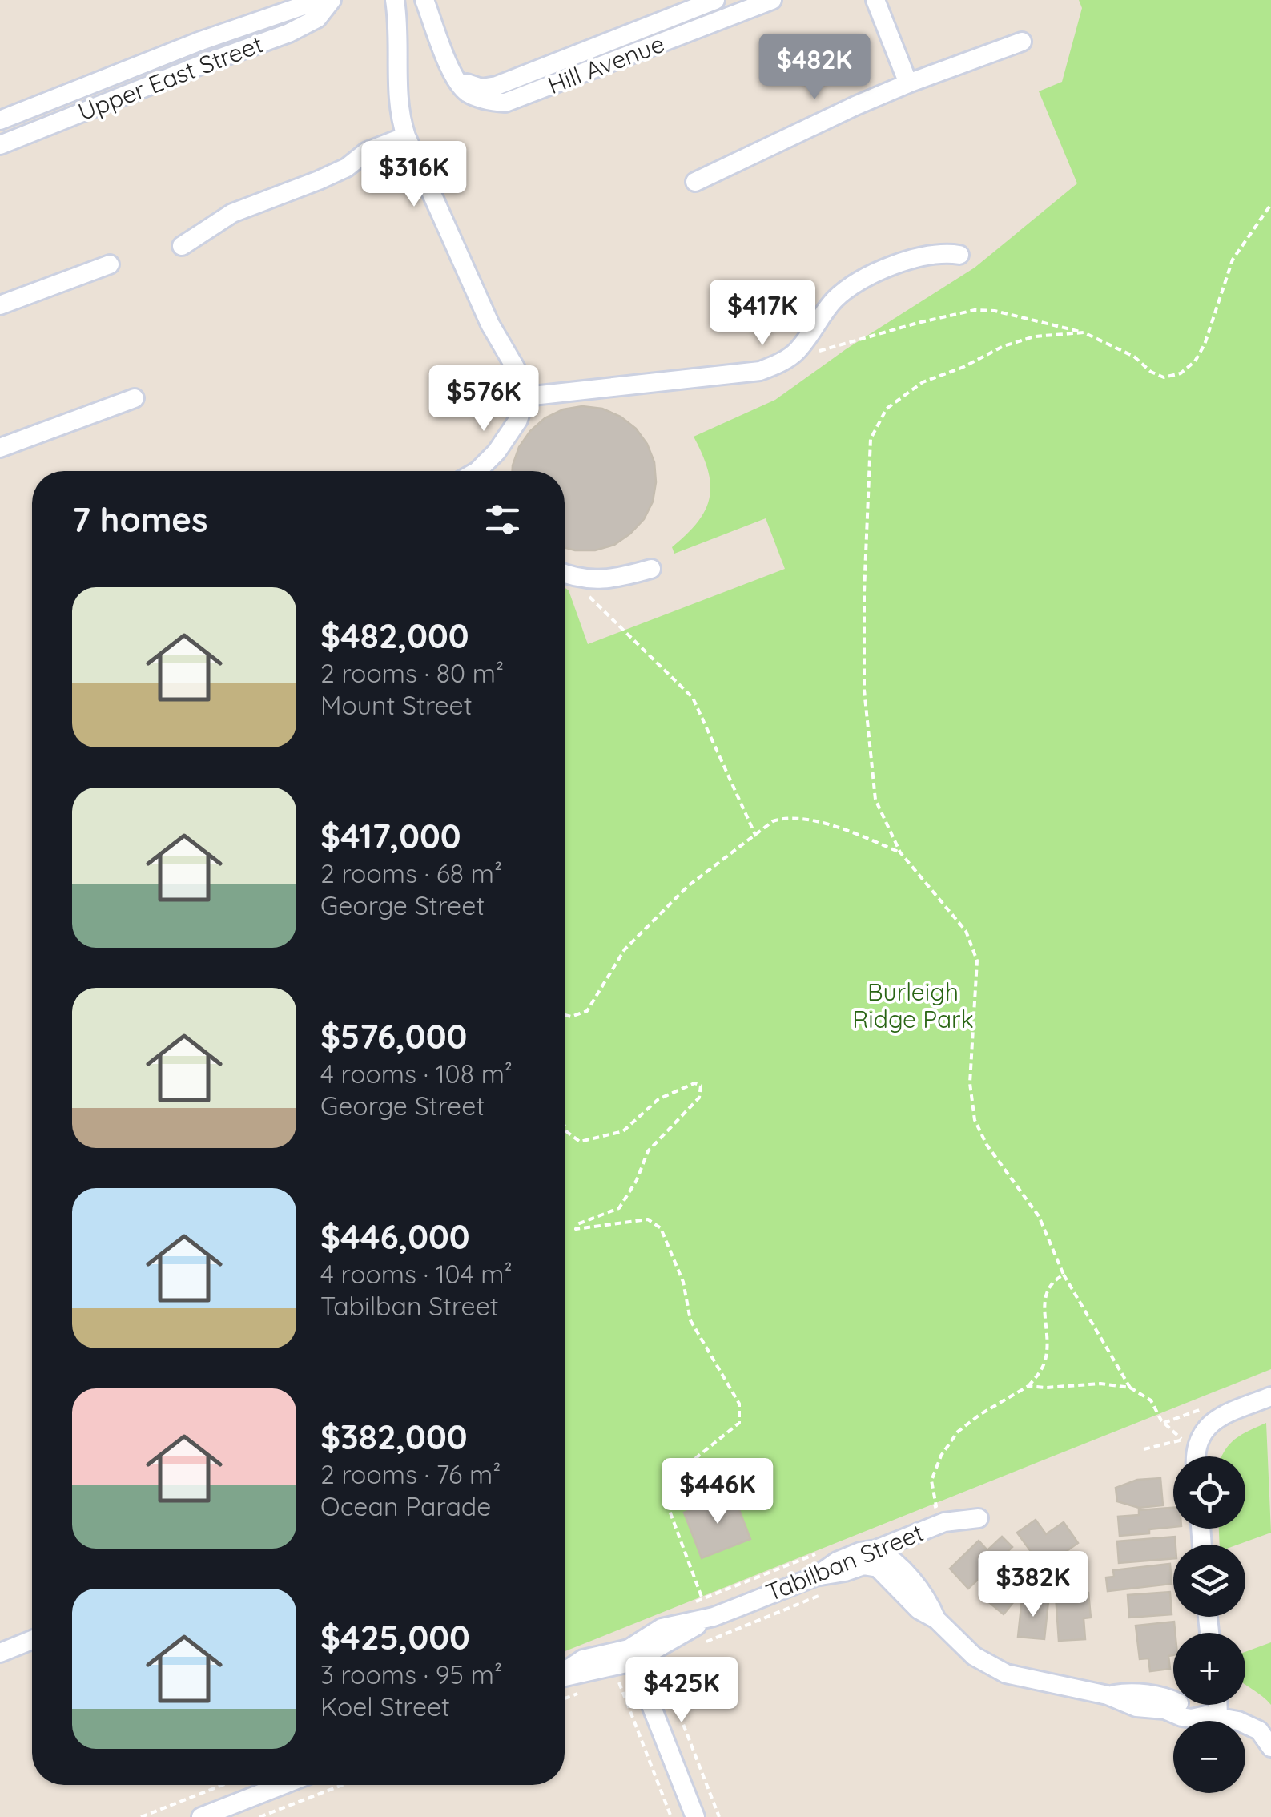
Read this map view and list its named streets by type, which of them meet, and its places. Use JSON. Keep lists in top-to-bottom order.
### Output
{
  "streets": {
    "street": ["Hill Avenue", "Upper East Street", "Tabilban Street"]
  },
  "parks": ["Burleigh Ridge Park"],
  "page": {
    "price": [
      "$482K",
      "$316K",
      "$417K",
      "$576K",
      "$446K",
      "$382K",
      "$425K"
    ],
    "heading": "7 homes",
    "list": [
      {
        "name": "$482,000",
        "note": "2 rooms · 80 m² · Mount Street"
      },
      {
        "name": "$417,000",
        "note": "2 rooms · 68 m² · George Street"
      },
      {
        "name": "$576,000",
        "note": "4 rooms · 108 m² · George Street"
      },
      {
        "name": "$446,000",
        "note": "4 rooms · 104 m² · Tabilban Street"
      },
      {
        "name": "$382,000",
        "note": "2 rooms · 76 m² · Ocean Parade"
      },
      {
        "name": "$425,000",
        "note": "3 rooms · 95 m² · Koel Street"
      }
    ],
    "map_buttons": ["+", "−"]
  }
}
